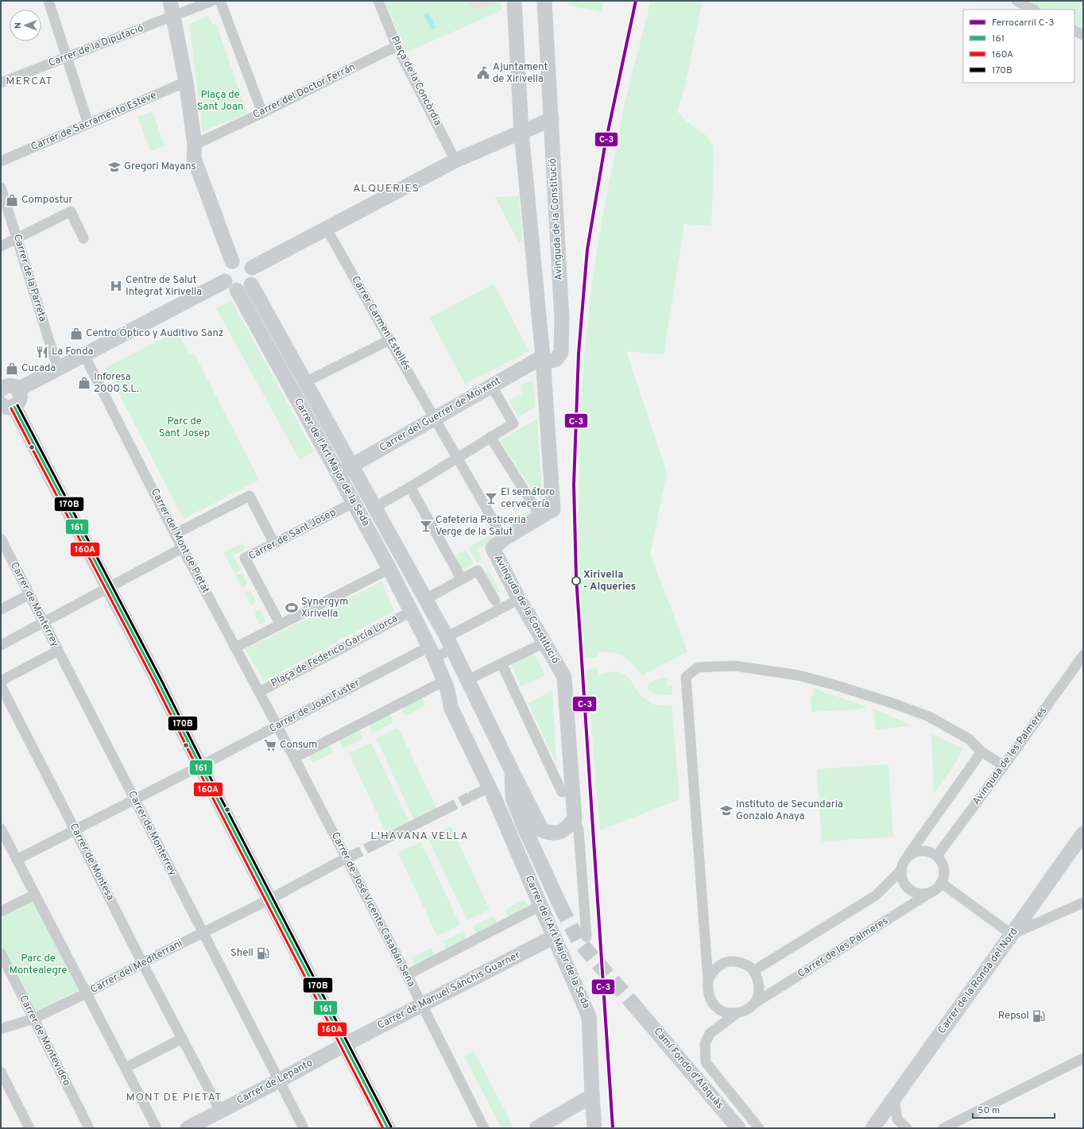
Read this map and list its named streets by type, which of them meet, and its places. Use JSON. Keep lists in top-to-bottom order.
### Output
{
  "streets": {
    "street": [
      "Carrer de la Diputació",
      "Plaça de la Concòrdia",
      "Carrer del Doctor Ferrán",
      "Carrer de Sacramento Esteve",
      "Avinguda de la Constitució",
      "Carrer de la Parreta",
      "Carrer Carmen Estellés",
      "Carrer del Guerrer de Moixent",
      "Carrer de l'Art Major de la Seda",
      "Carrer de Sant Josep",
      "Carrer del Mont de Pietat",
      "Carrer de Monterrey",
      "Plaça de Federico García Lorca",
      "Carrer de Joan Fuster",
      "Avinguda de les Palmeres",
      "Carrer de Montesa",
      "Carrer de José Vicente Casabán Sena",
      "Carrer de les Palmeres",
      "Carrer del Mediterrani",
      "Carrer de la Ronda del Nord",
      "Carrer de Manuel Sánchis Guarner",
      "Carrer de Montevideo",
      "Camí Fondo d'Alaquàs",
      "Carrer de Lepanto"
    ]
  },
  "crossings": [
    ["Plaça de la Concòrdia", "Carrer del Doctor Ferrán"],
    ["Avinguda de la Constitució", "Carrer Carmen Estellés"],
    ["Avinguda de la Constitució", "Carrer del Guerrer de Moixent"],
    ["Avinguda de la Constitució", "Carrer de l'Art Major de la Seda"],
    ["Carrer Carmen Estellés", "Carrer del Guerrer de Moixent"],
    ["Carrer del Guerrer de Moixent", "Carrer de l'Art Major de la Seda"],
    ["Carrer de l'Art Major de la Seda", "Carrer de Sant Josep"],
    ["Carrer de l'Art Major de la Seda", "Plaça de Federico García Lorca"],
    ["Carrer de l'Art Major de la Seda", "Carrer de Joan Fuster"],
    ["Carrer de l'Art Major de la Seda", "Carrer de Manuel Sánchis Guarner"],
    ["Carrer del Mont de Pietat", "Plaça de Federico García Lorca"],
    ["Carrer del Mont de Pietat", "Carrer de Joan Fuster"],
    ["Carrer del Mont de Pietat", "Carrer de José Vicente Casabán Sena"],
    ["Carrer de Monterrey", "Carrer de Joan Fuster"],
    ["Carrer de Monterrey", "Carrer del Mediterrani"],
    ["Carrer de Monterrey", "Carrer de Lepanto"],
    ["Carrer de Joan Fuster", "Carrer de Montesa"],
    ["Carrer de Joan Fuster", "Carrer de José Vicente Casabán Sena"],
    ["Avinguda de les Palmeres", "Carrer de les Palmeres"],
    ["Carrer de Montesa", "Carrer del Mediterrani"],
    ["Carrer de Montesa", "Carrer de Lepanto"],
    ["Carrer de José Vicente Casabán Sena", "Carrer del Mediterrani"],
    ["Carrer de José Vicente Casabán Sena", "Carrer de Manuel Sánchis Guarner"],
    ["Carrer del Mediterrani", "Carrer de Montevideo"],
    ["Carrer de Manuel Sánchis Guarner", "Carrer de Lepanto"]
  ],
  "districts": [
    "MERCAT",
    "ALQUERIES",
    "L'HAVANA VELLA",
    "MONT DE PIETAT"
  ],
  "parks": ["Plaça de Sant Joan", "Parc de Sant Josep", "Parc de Montealegre"],
  "places": {
    "public building": ["Ajuntament de Xirivella"],
    "school or university": ["Gregori Mayans", "Instituto de Secundaria Gonzalo Anaya"],
    "shop": [
      "Compostur",
      "Centro Óptico y Auditivo Sanz",
      "Cucada",
      "Inforesa 2000 S.L."
    ],
    "hospital": ["Centre de Salut Integrat Xirivella"],
    "restaurant": ["La Fonda"],
    "bar": ["El semáforo cervecería", "Cafeteria Pasticeria Verge de la Salut"],
    "other": ["Xirivella - Alqueries"],
    "sports": ["Synergym Xirivella"],
    "supermarket": ["Consum"],
    "fuel station": ["Shell", "Repsol"]
  },
  "lines": [
    "rail line C-3",
    "transit line 170B",
    "transit line 161",
    "transit line 160A"
  ],
  "legend": [
    "Ferrocarril C-3",
    "161",
    "160A",
    "170B"
  ],
  "scale_bar": "50 m",
  "north": "left"
}
